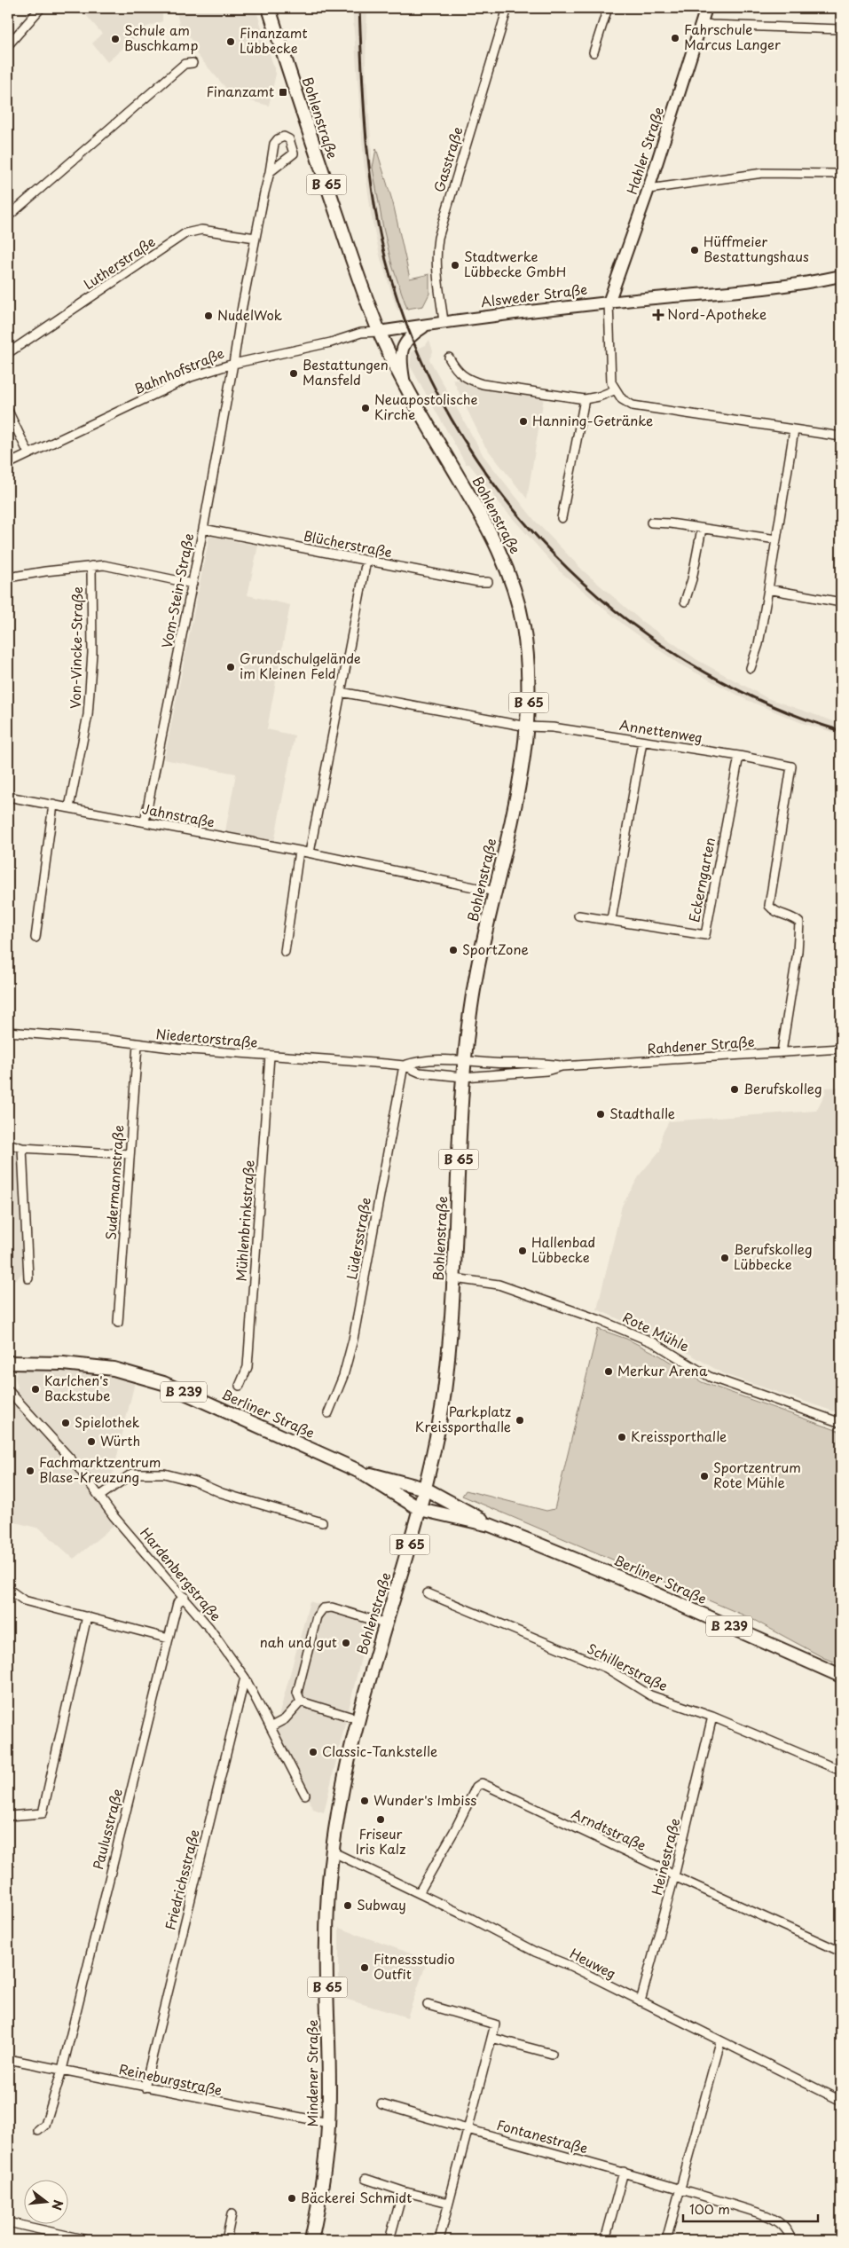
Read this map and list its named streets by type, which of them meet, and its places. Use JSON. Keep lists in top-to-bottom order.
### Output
{
  "streets": {
    "main road": [
      "Bohlenstraße",
      "B 65",
      "B 239",
      "Berliner Straße",
      "Mindener Straße"
    ],
    "street": [
      "Hahler Straße",
      "Gasstraße",
      "Lutherstraße",
      "Alsweder Straße",
      "Bahnhofstraße",
      "Blücherstraße",
      "Vom-Stein-Straße",
      "Von-Vincke-Straße",
      "Annettenweg",
      "Jahnstraße",
      "Eckerngarten",
      "Niedertorstraße",
      "Rahdener Straße",
      "Sudermannstraße",
      "Mühlenbrinkstraße",
      "Lüdersstraße",
      "Rote Mühle",
      "Hardenbergstraße",
      "Schillerstraße",
      "Paulusstraße",
      "Arndtstraße",
      "Heinestraße",
      "Friedrichsstraße",
      "Heuweg",
      "Reineburgstraße",
      "Fontanestraße"
    ]
  },
  "crossings": [
    ["Bohlenstraße", "Alsweder Straße"],
    ["Bohlenstraße", "Annettenweg"],
    ["Bohlenstraße", "Jahnstraße"],
    ["Bohlenstraße", "Niedertorstraße"],
    ["Bohlenstraße", "Rahdener Straße"],
    ["Bohlenstraße", "Rote Mühle"],
    ["Bohlenstraße", "Berliner Straße"],
    ["Bohlenstraße", "Heuweg"],
    ["Bohlenstraße", "Mindener Straße"],
    ["Hahler Straße", "Alsweder Straße"],
    ["Gasstraße", "Alsweder Straße"],
    ["Lutherstraße", "Bahnhofstraße"],
    ["Alsweder Straße", "Bahnhofstraße"],
    ["Alsweder Straße", "Vom-Stein-Straße"],
    ["Bahnhofstraße", "Vom-Stein-Straße"],
    ["Blücherstraße", "Vom-Stein-Straße"],
    ["Vom-Stein-Straße", "Jahnstraße"],
    ["Von-Vincke-Straße", "Jahnstraße"],
    ["Annettenweg", "Eckerngarten"],
    ["Annettenweg", "Rahdener Straße"],
    ["Niedertorstraße", "Rahdener Straße"],
    ["Niedertorstraße", "Sudermannstraße"],
    ["Niedertorstraße", "Mühlenbrinkstraße"],
    ["Niedertorstraße", "Lüdersstraße"],
    ["Hardenbergstraße", "Paulusstraße"],
    ["Hardenbergstraße", "Friedrichsstraße"],
    ["Schillerstraße", "Heinestraße"],
    ["Paulusstraße", "Reineburgstraße"],
    ["Arndtstraße", "Heinestraße"],
    ["Arndtstraße", "Heuweg"],
    ["Heinestraße", "Heuweg"],
    ["Friedrichsstraße", "Reineburgstraße"],
    ["Heuweg", "Mindener Straße"],
    ["Mindener Straße", "Reineburgstraße"]
  ],
  "places": {
    "other": [
      "Fahrschule Marcus Langer",
      "Schule am Buschkamp",
      "Finanzamt Lübbecke",
      "Hüffmeier Bestattungshaus",
      "Stadtwerke Lübbecke GmbH",
      "NudelWok",
      "Bestattungen Mansfeld",
      "Neuapostolische Kirche",
      "Hanning-Getränke",
      "Grundschulgelände im Kleinen Feld",
      "SportZone",
      "Berufskolleg",
      "Stadthalle",
      "Hallenbad Lübbecke",
      "Berufskolleg Lübbecke",
      "Merkur Arena",
      "Karlchen's Backstube",
      "Parkplatz Kreissporthalle",
      "Spielothek",
      "Kreissporthalle",
      "Würth",
      "Fachmarktzentrum Blase-Kreuzung",
      "Sportzentrum Rote Mühle",
      "nah und gut",
      "Classic-Tankstelle",
      "Wunder's Imbiss",
      "Friseur Iris Kalz",
      "Subway",
      "Fitnessstudio Outfit",
      "Bäckerei Schmidt"
    ],
    "transit": ["Finanzamt"],
    "health": ["Nord-Apotheke"]
  },
  "scale_bar": "100 m",
  "north": "right"
}
